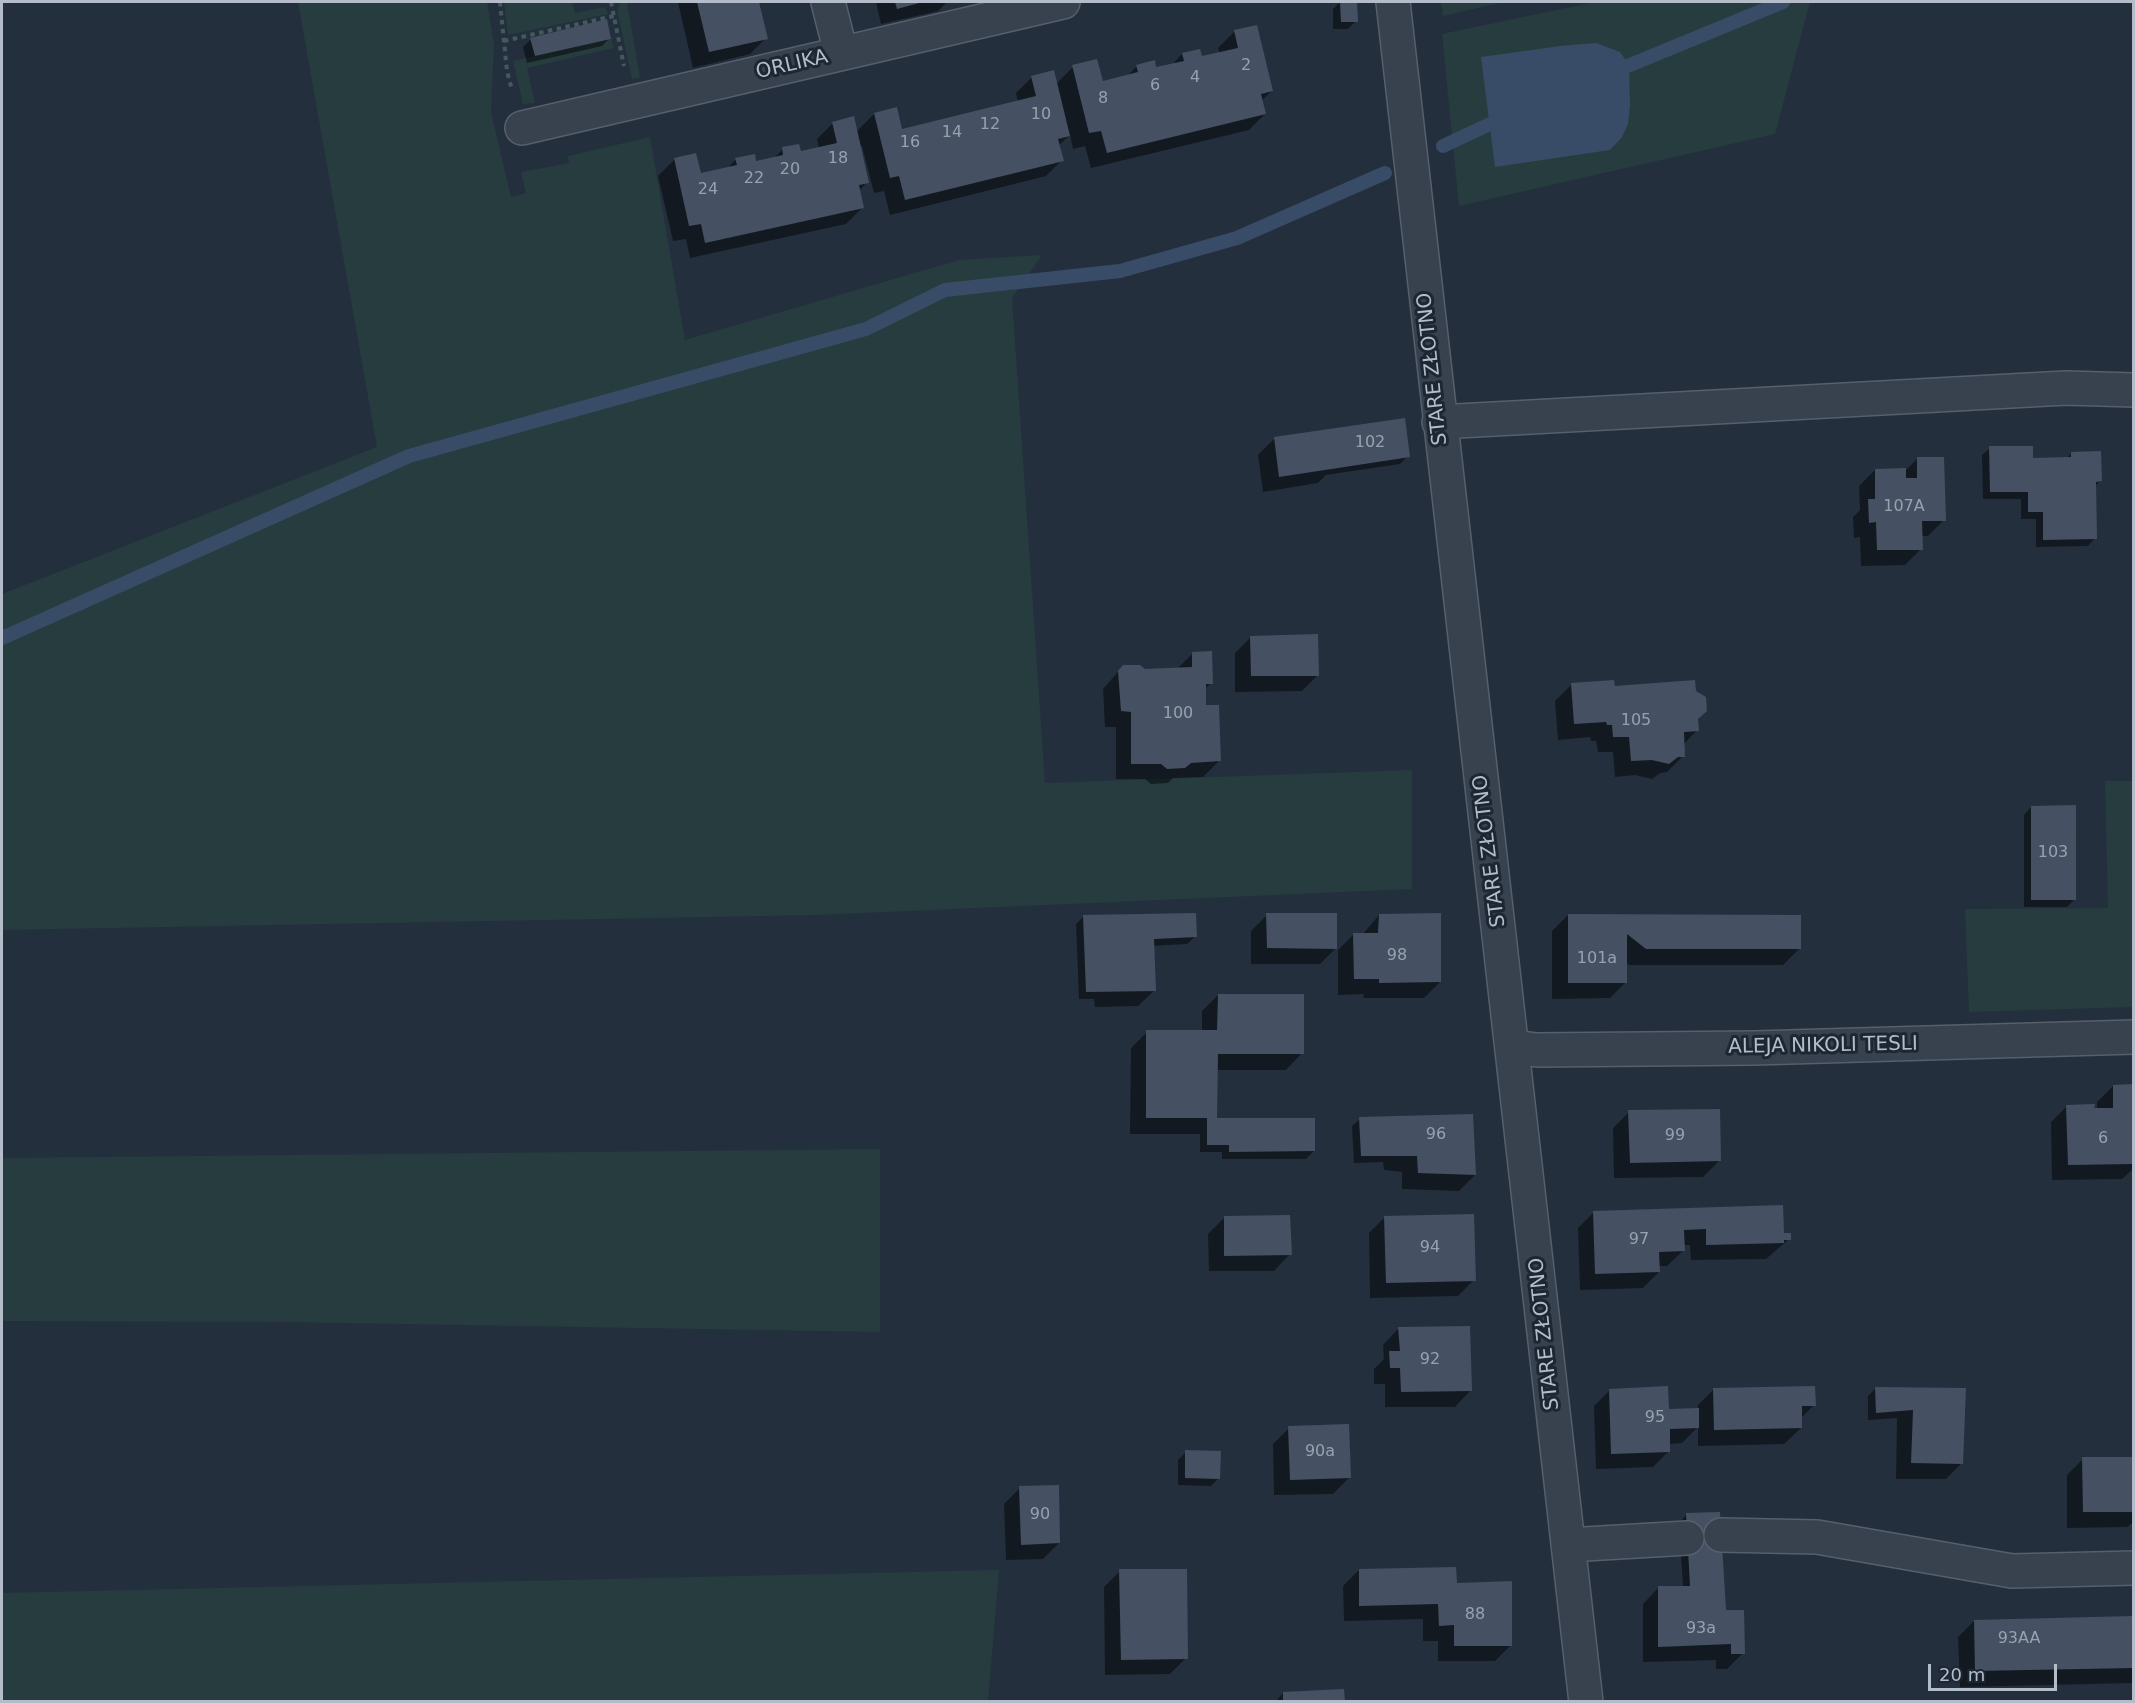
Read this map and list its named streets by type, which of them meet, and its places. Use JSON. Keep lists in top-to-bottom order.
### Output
{
  "streets": {
    "street": ["ORLIKA", "STARE ZŁOTNO", "ALEJA NIKOLI TESLI"]
  },
  "crossings": [
    ["STARE ZŁOTNO", "ALEJA NIKOLI TESLI"]
  ],
  "house_numbers": [
    "2",
    "4",
    "6",
    "8",
    "10",
    "12",
    "14",
    "16",
    "18",
    "20",
    "22",
    "24",
    "102",
    "107A",
    "100",
    "105",
    "103",
    "98",
    "101a",
    "96",
    "99",
    "6",
    "97",
    "94",
    "92",
    "95",
    "90a",
    "90",
    "88",
    "93a",
    "93AA"
  ],
  "scale_bar": "20 m"
}
